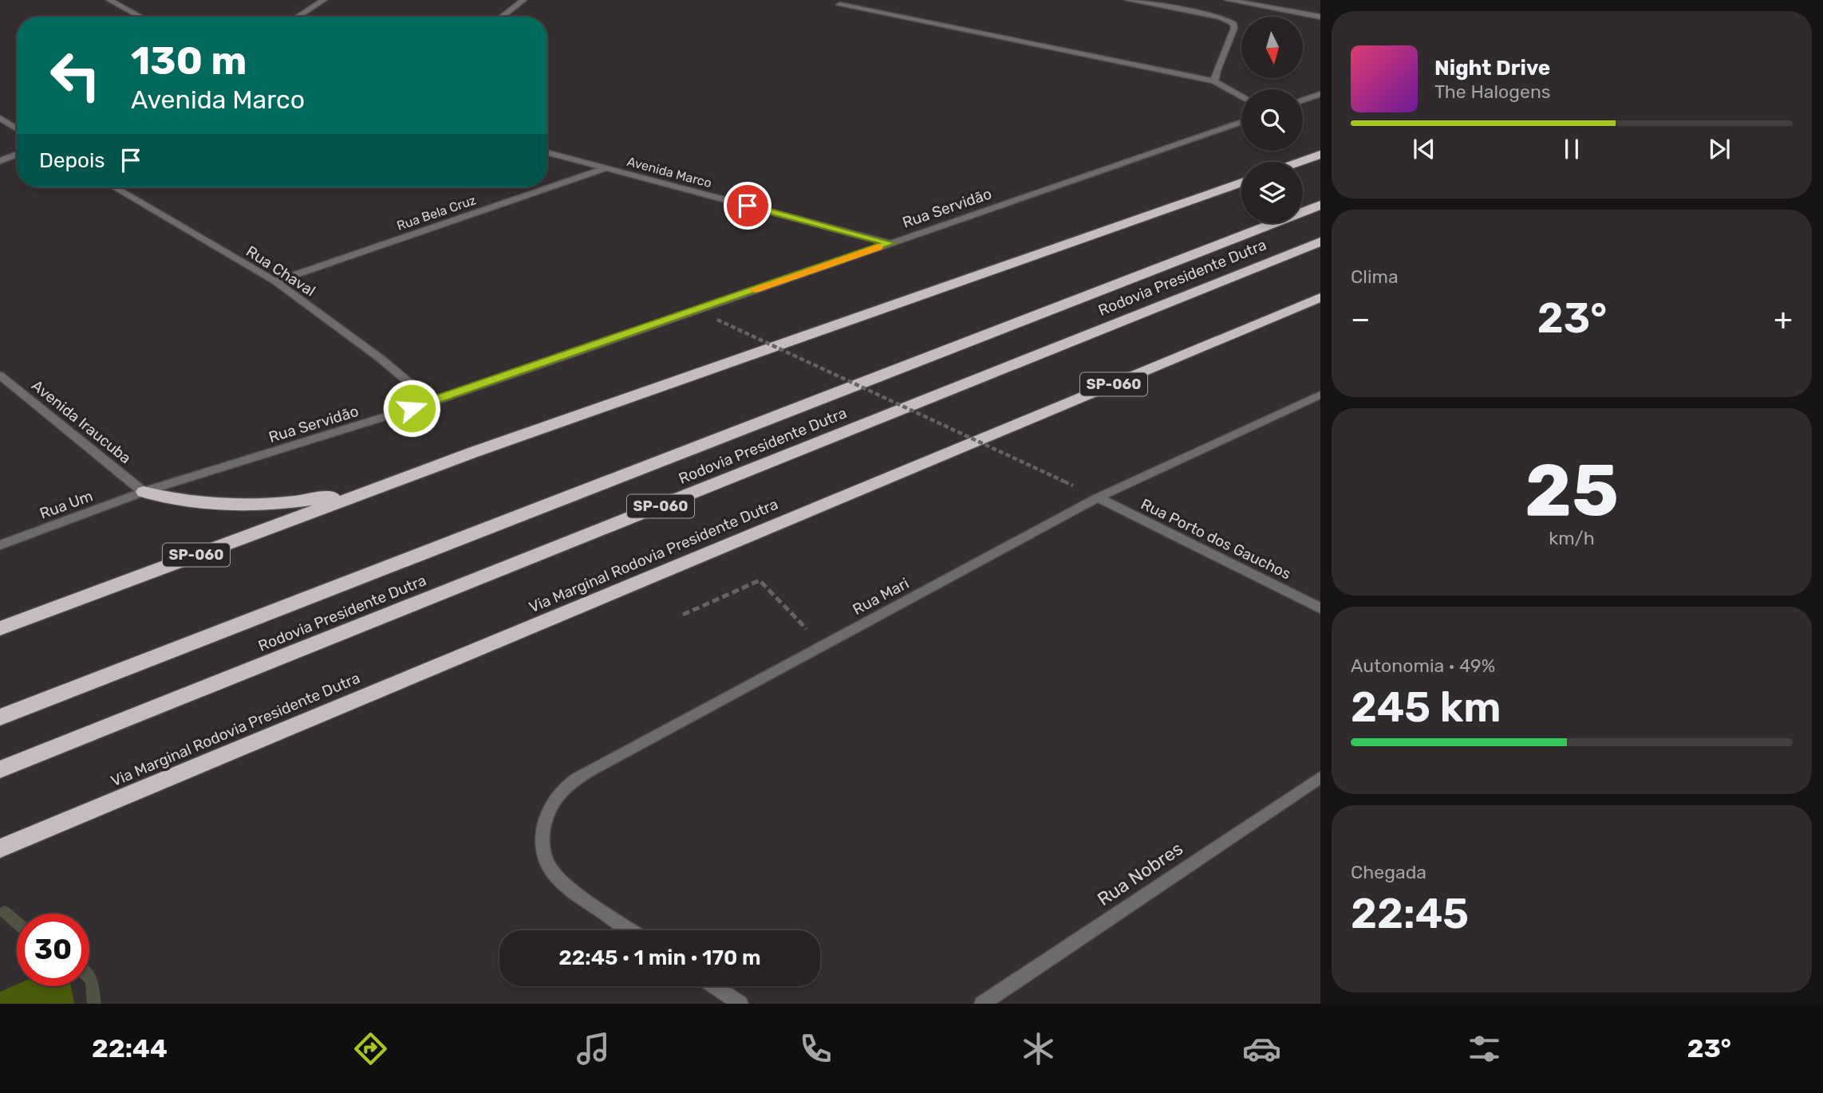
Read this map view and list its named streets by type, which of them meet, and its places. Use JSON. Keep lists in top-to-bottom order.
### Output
{
  "streets": {
    "highway": ["Rodovia Presidente Dutra", "SP-060", "Via Marginal Rodovia Presidente Dutra"],
    "street": [
      "Avenida Marco",
      "Rua Servidão",
      "Rua Bela Cruz",
      "Rua Chaval",
      "Avenida Iraucuba",
      "Rua Um",
      "Rua Porto dos Gauchos",
      "Rua Mari",
      "Rua Nobres"
    ]
  },
  "crossings": [
    ["Avenida Marco", "Rua Servidão"],
    ["Avenida Marco", "Rua Bela Cruz"],
    ["Rua Servidão", "Rua Chaval"],
    ["Rua Servidão", "Avenida Iraucuba"],
    ["Rua Servidão", "Rua Um"],
    ["Rua Bela Cruz", "Rua Chaval"],
    ["Avenida Iraucuba", "Rua Um"],
    ["Rua Porto dos Gauchos", "Rua Mari"]
  ],
  "north": "bottom",
  "page": {
    "turn": ["130 m", "Avenida Marco"],
    "song": ["Night Drive", "The Halogens"],
    "then": "Depois",
    "tile": [
      "Clima",
      ["25", "km/h"],
      ["Autonomia · 49%", "245 km"],
      ["Chegada", "22:45"]
    ],
    "heat": ["−", "23°", "+"],
    "limit": "30",
    "trip": "22:45 · 1 min · 170 m",
    "tabs": ["22:44", "23°"]
  }
}
